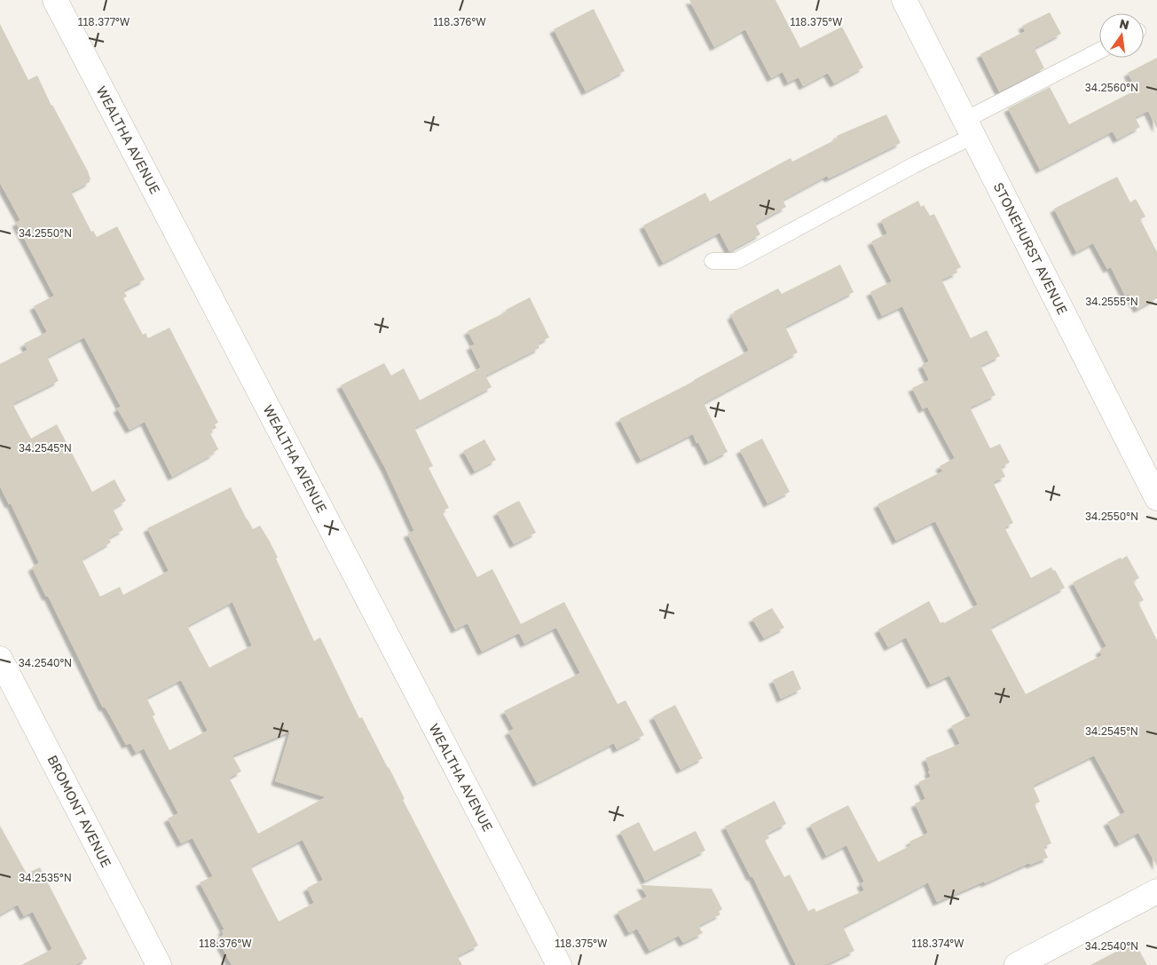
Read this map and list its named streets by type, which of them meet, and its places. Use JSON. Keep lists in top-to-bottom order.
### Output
{
  "streets": {
    "street": ["WEALTHA AVENUE", "STONEHURST AVENUE", "BROMONT AVENUE"]
  },
  "north": "top",
  "coordinates": [
    "118.377°W",
    "118.376°W",
    "118.375°W",
    "34.2560°N",
    "34.2550°N",
    "34.2555°N",
    "34.2545°N",
    "34.2540°N",
    "34.2535°N",
    "118.374°W"
  ]
}
